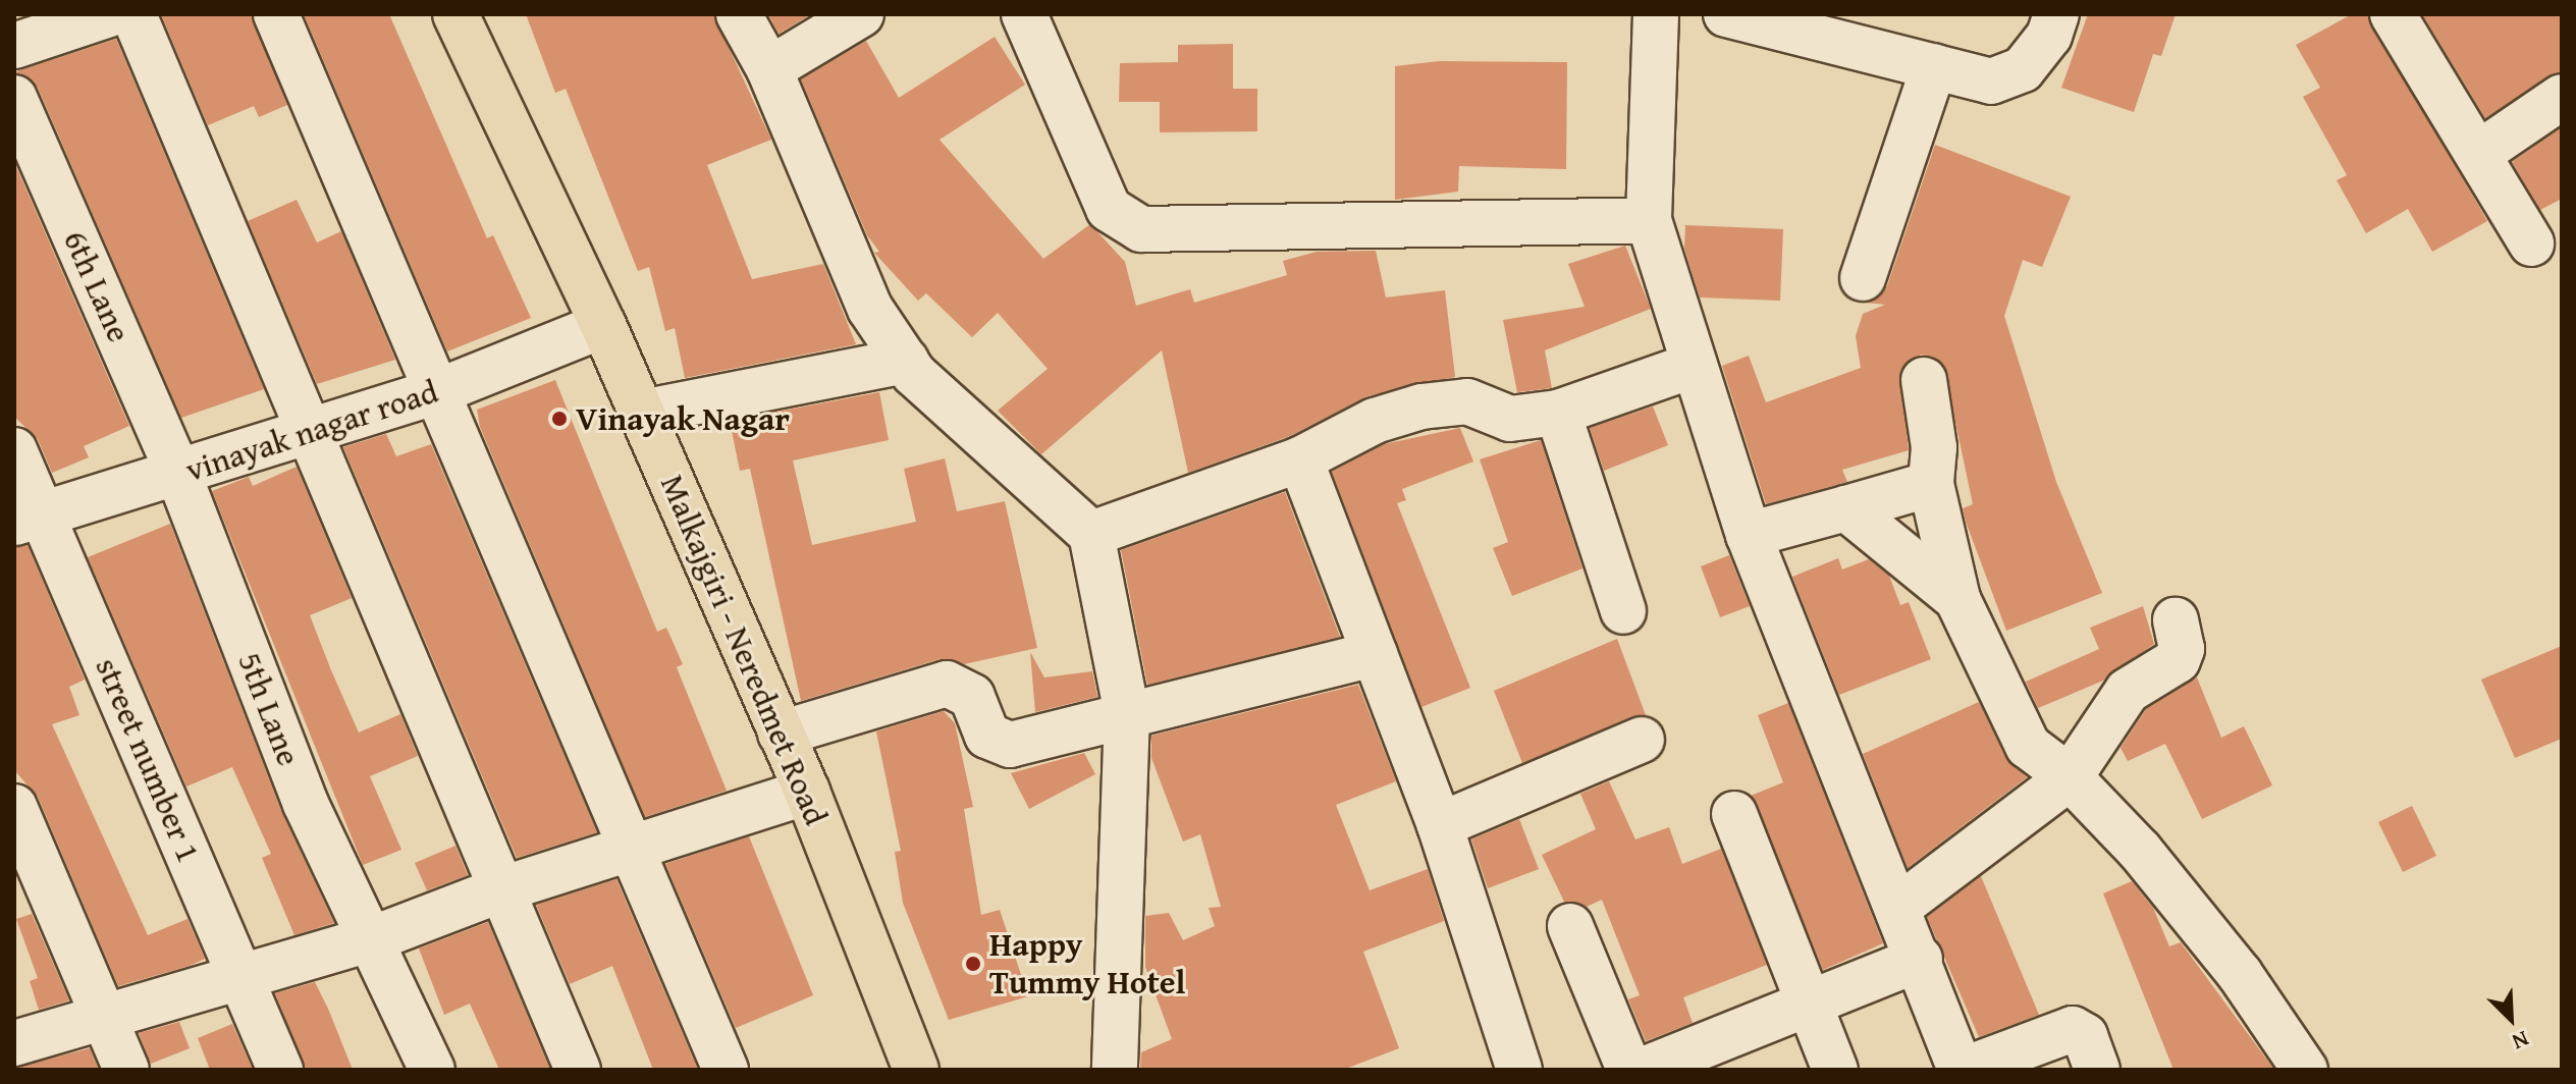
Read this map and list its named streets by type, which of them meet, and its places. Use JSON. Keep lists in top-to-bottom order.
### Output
{
  "streets": {
    "main road": ["Malkajgiri - Neredmet Road"],
    "street": [
      "6th Lane",
      "vinayak nagar road",
      "5th Lane",
      "street number 1"
    ]
  },
  "crossings": [
    ["6th Lane", "vinayak nagar road"],
    ["6th Lane", "5th Lane"],
    ["vinayak nagar road", "Malkajgiri - Neredmet Road"],
    ["vinayak nagar road", "5th Lane"],
    ["vinayak nagar road", "street number 1"]
  ],
  "places": ["Vinayak Nagar", "Happy Tummy Hotel"],
  "north": "bottom right"
}
